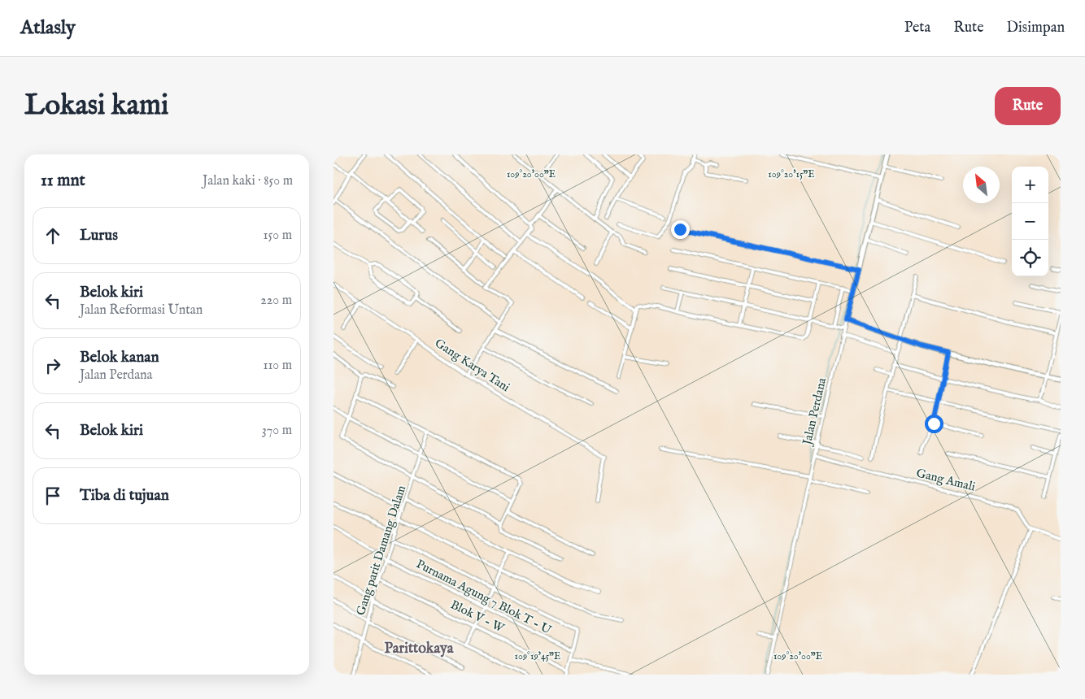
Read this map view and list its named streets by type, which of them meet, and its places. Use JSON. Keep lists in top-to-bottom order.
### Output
{
  "streets": {
    "street": [
      "Gang Karya Tani",
      "Jalan Perdana",
      "Gang Amali",
      "Gang parit Damang Dalam",
      "Purnama Agung 7 Blok T - U",
      "Blok V - W"
    ]
  },
  "crossings": [
    ["Jalan Perdana", "Gang Amali"],
    ["Gang parit Damang Dalam", "Purnama Agung 7 Blok T - U"],
    ["Gang parit Damang Dalam", "Blok V - W"]
  ],
  "districts": ["Parittokaya"],
  "north": "top left",
  "page": {
    "header": "Atlasly",
    "nav": ["Peta", "Rute", "Disimpan"],
    "buttons": "Rute",
    "title": "Lokasi kami",
    "heading": ["11 mnt", "Jalan kaki · 850 m"],
    "map_buttons": ["+", "−"],
    "list": [
      ["Lurus", "150 m"],
      ["Belok kiri", "Jalan Reformasi Untan", "220 m"],
      ["Belok kanan", "Jalan Perdana", "110 m"],
      ["Belok kiri", "370 m"],
      "Tiba di tujuan"
    ]
  },
  "coordinates": ["109°20'00\"E", "109°20'15\"E", "109°19'45\"E"]
}
